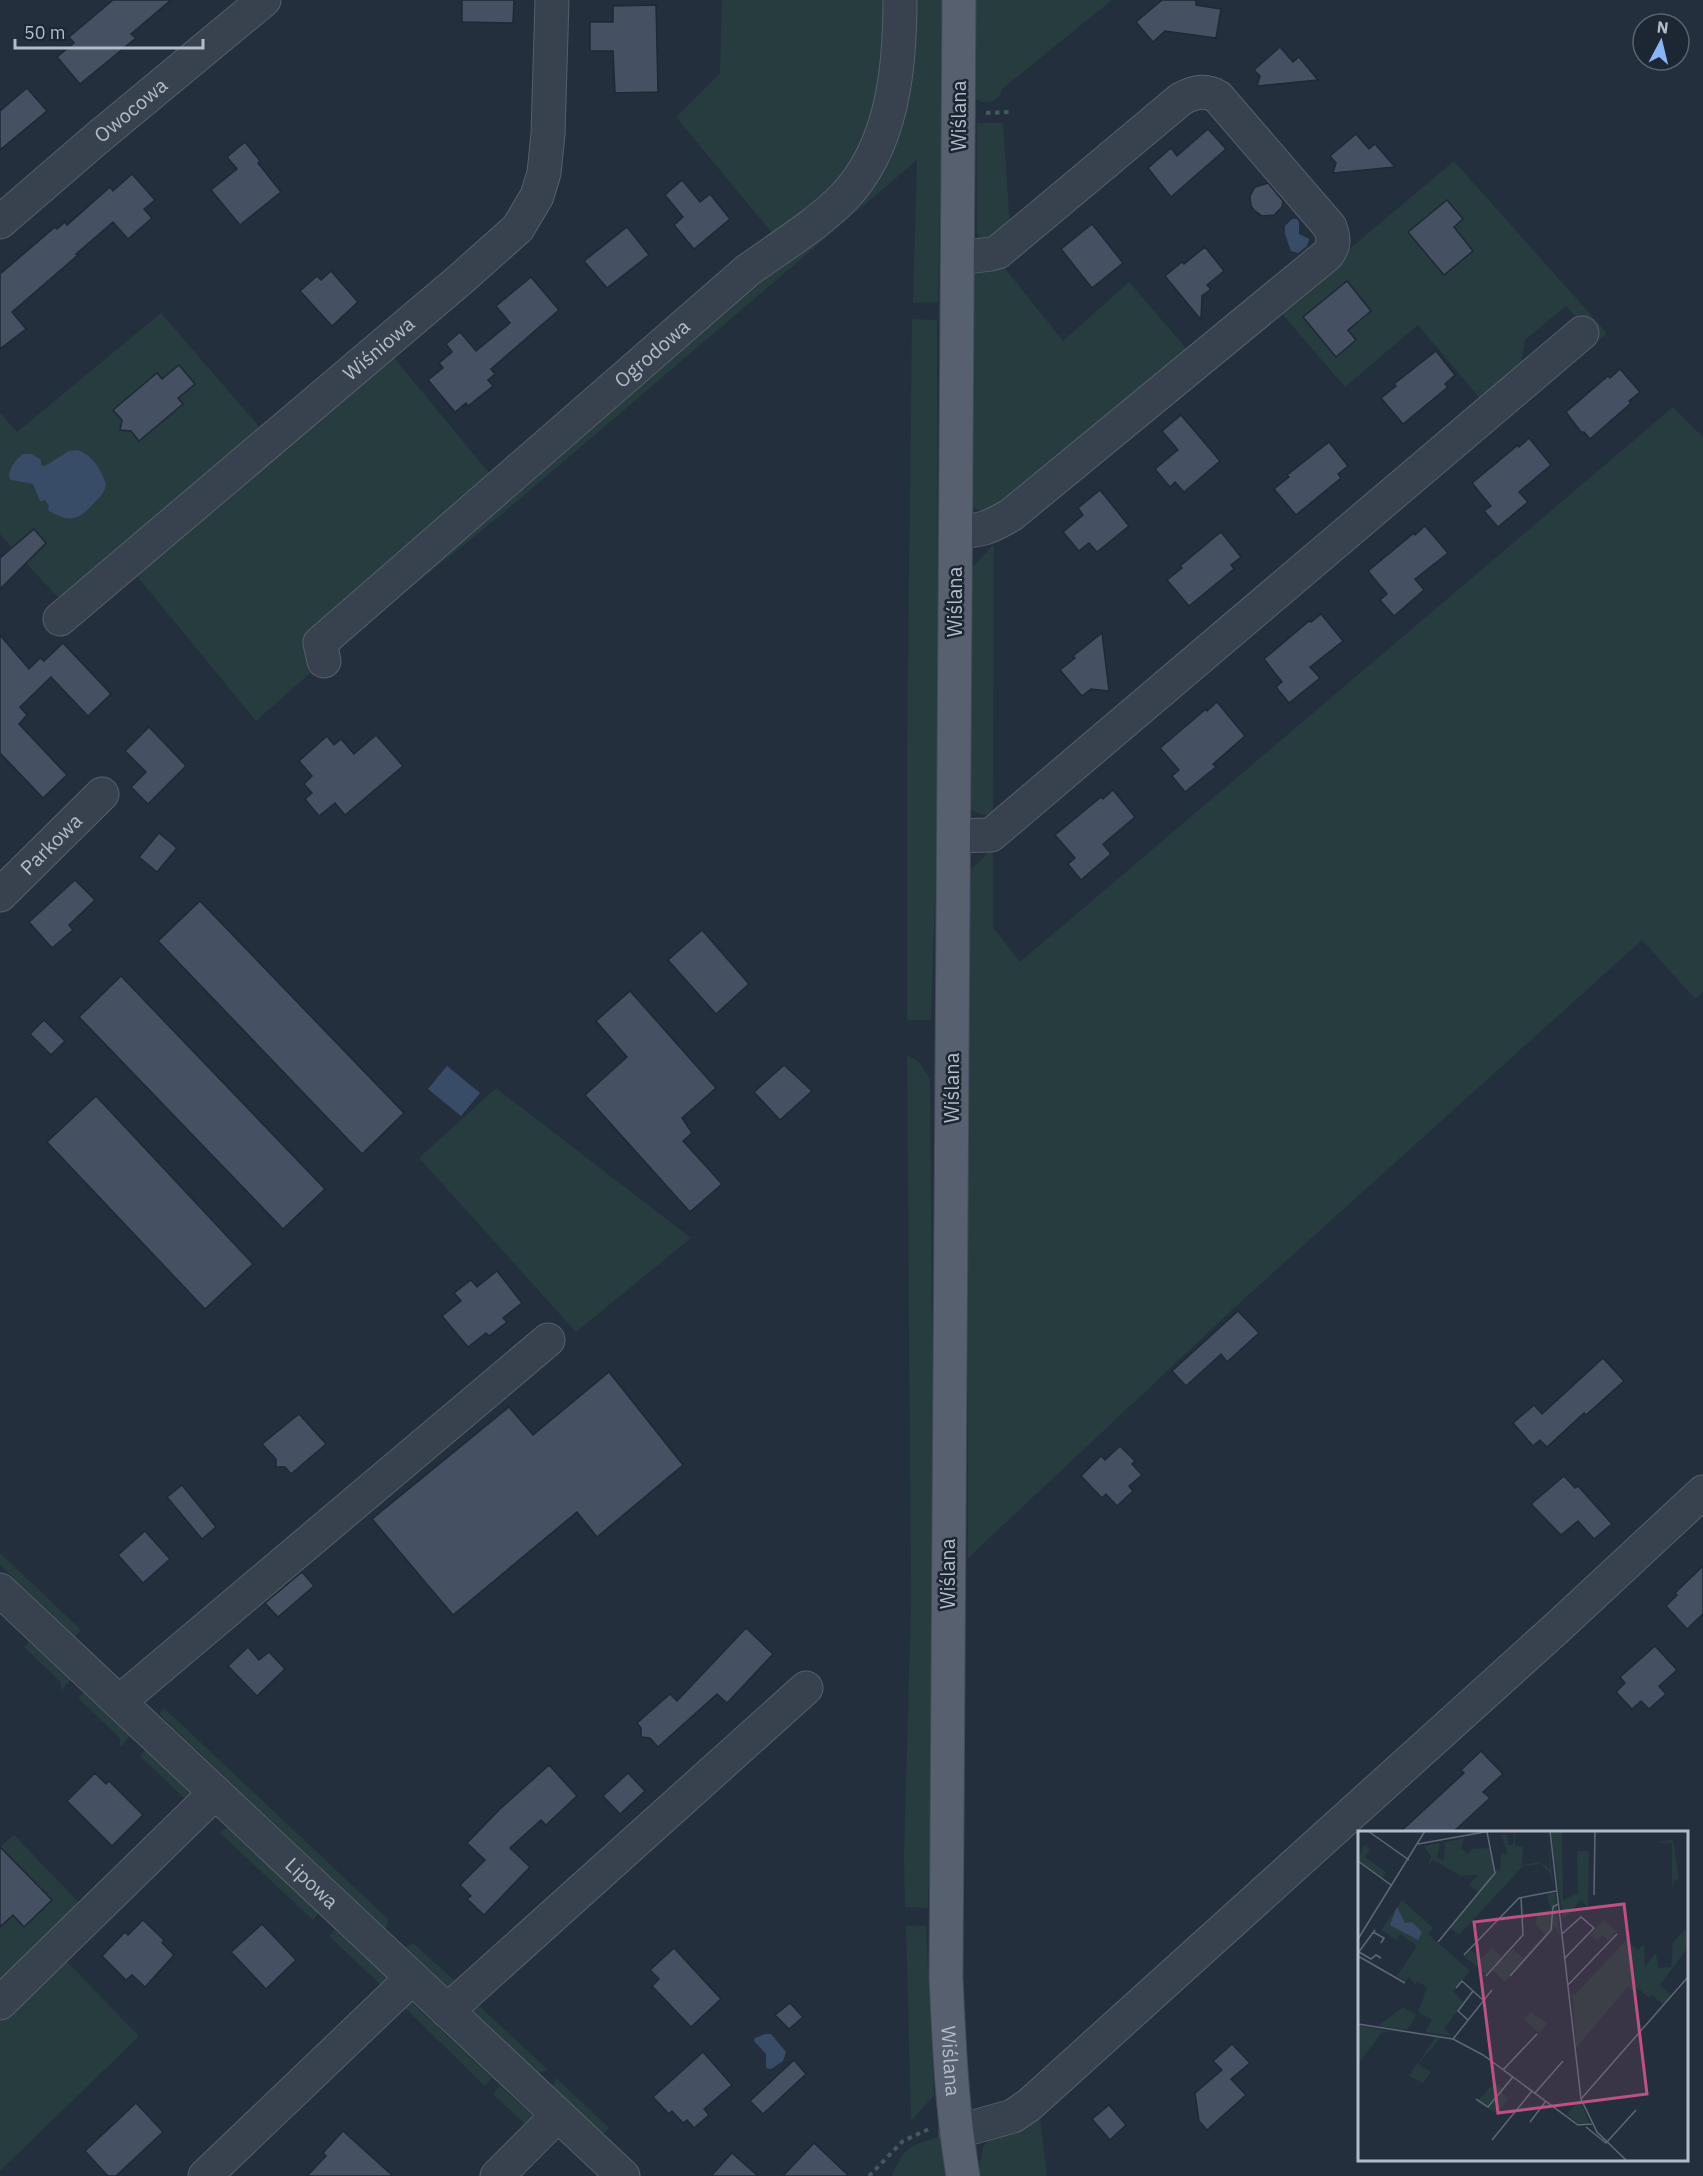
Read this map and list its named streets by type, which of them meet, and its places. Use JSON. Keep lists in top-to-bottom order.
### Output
{
  "streets": {
    "main road": ["Wiślana"],
    "street": [
      "Owocowa",
      "Wiśniowa",
      "Ogrodowa",
      "Parkowa",
      "Lipowa"
    ]
  },
  "scale_bar": "50 m",
  "north": "top"
}
